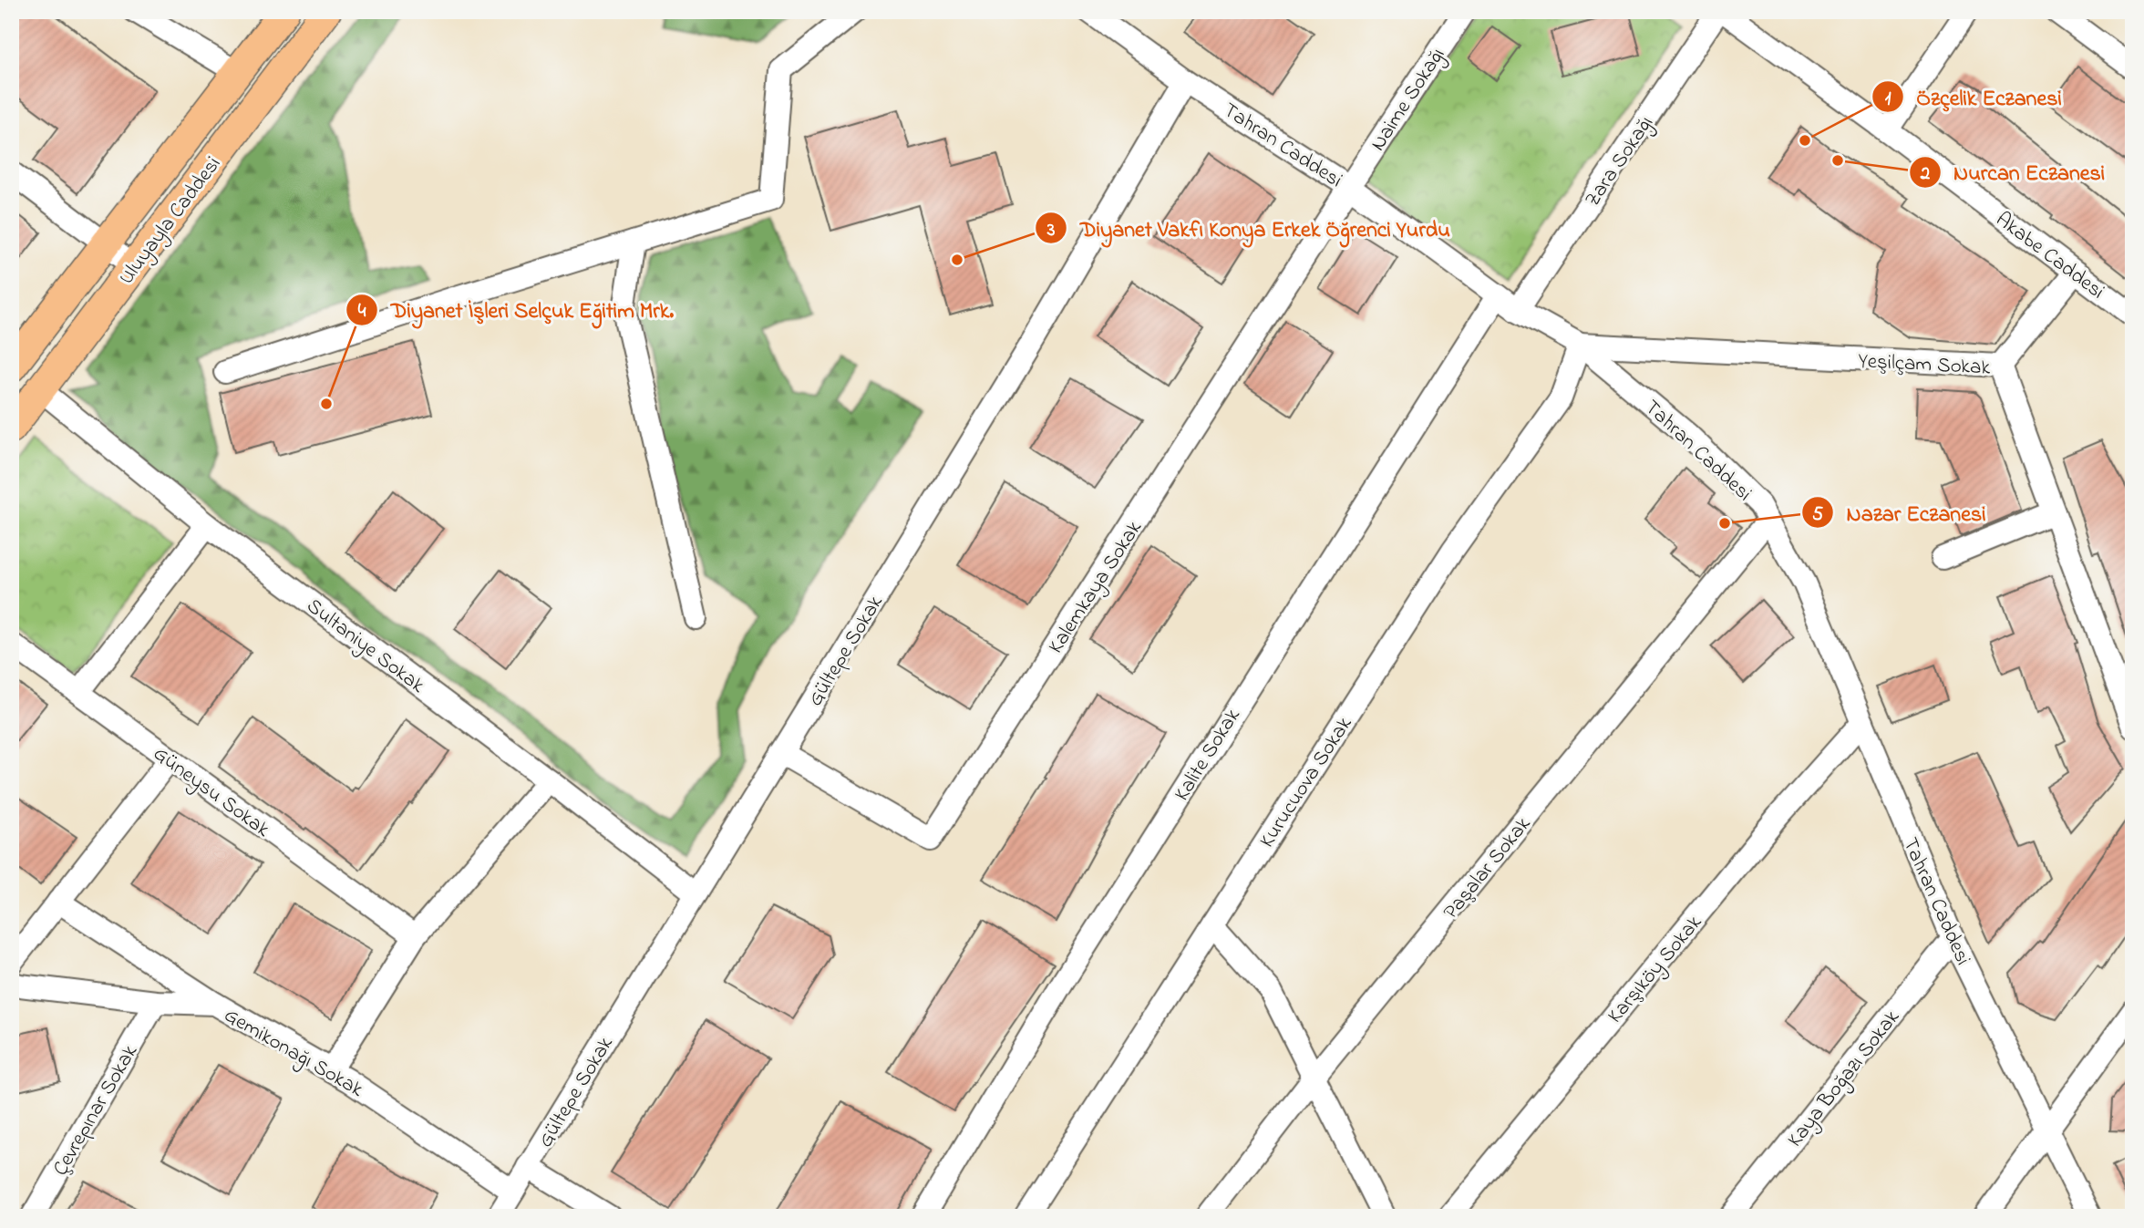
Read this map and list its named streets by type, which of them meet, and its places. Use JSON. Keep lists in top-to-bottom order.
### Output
{
  "streets": {
    "main road": ["Uluyayla Caddesi"],
    "street": [
      "Naime Sokağı",
      "Tahran Caddesi",
      "Zara Sokağı",
      "Akabe Caddesi",
      "Yeşilçam Sokak",
      "Kalemkaya Sokak",
      "Sultaniye Sokak",
      "Gültepe Sokak",
      "Kalite Sokak",
      "Kurucuova Sokak",
      "Güneysu Sokak",
      "Paşalar Sokak",
      "Karşıköy Sokak",
      "Gemikonağı Sokak",
      "Kaya Boğazı Sokak",
      "Çevrepınar Sokak"
    ]
  },
  "crossings": [
    ["Naime Sokağı", "Tahran Caddesi"],
    ["Naime Sokağı", "Kalemkaya Sokak"],
    ["Tahran Caddesi", "Zara Sokağı"],
    ["Tahran Caddesi", "Yeşilçam Sokak"],
    ["Tahran Caddesi", "Kalemkaya Sokak"],
    ["Tahran Caddesi", "Gültepe Sokak"],
    ["Tahran Caddesi", "Kalite Sokak"],
    ["Tahran Caddesi", "Kurucuova Sokak"],
    ["Tahran Caddesi", "Paşalar Sokak"],
    ["Tahran Caddesi", "Karşıköy Sokak"],
    ["Tahran Caddesi", "Kaya Boğazı Sokak"],
    ["Zara Sokağı", "Akabe Caddesi"],
    ["Uluyayla Caddesi", "Sultaniye Sokak"],
    ["Yeşilçam Sokak", "Kurucuova Sokak"],
    ["Kalemkaya Sokak", "Gültepe Sokak"],
    ["Sultaniye Sokak", "Gültepe Sokak"],
    ["Gültepe Sokak", "Gemikonağı Sokak"],
    ["Gemikonağı Sokak", "Çevrepınar Sokak"]
  ],
  "places": [
    "Özçelik Eczanesi",
    "Nurcan Eczanesi",
    "Diyanet Vakfı Konya Erkek Öğrenci Yurdu",
    "Diyanet İşleri Selçuk Eğitim Mrk.",
    "Nazar Eczanesi"
  ]
}
